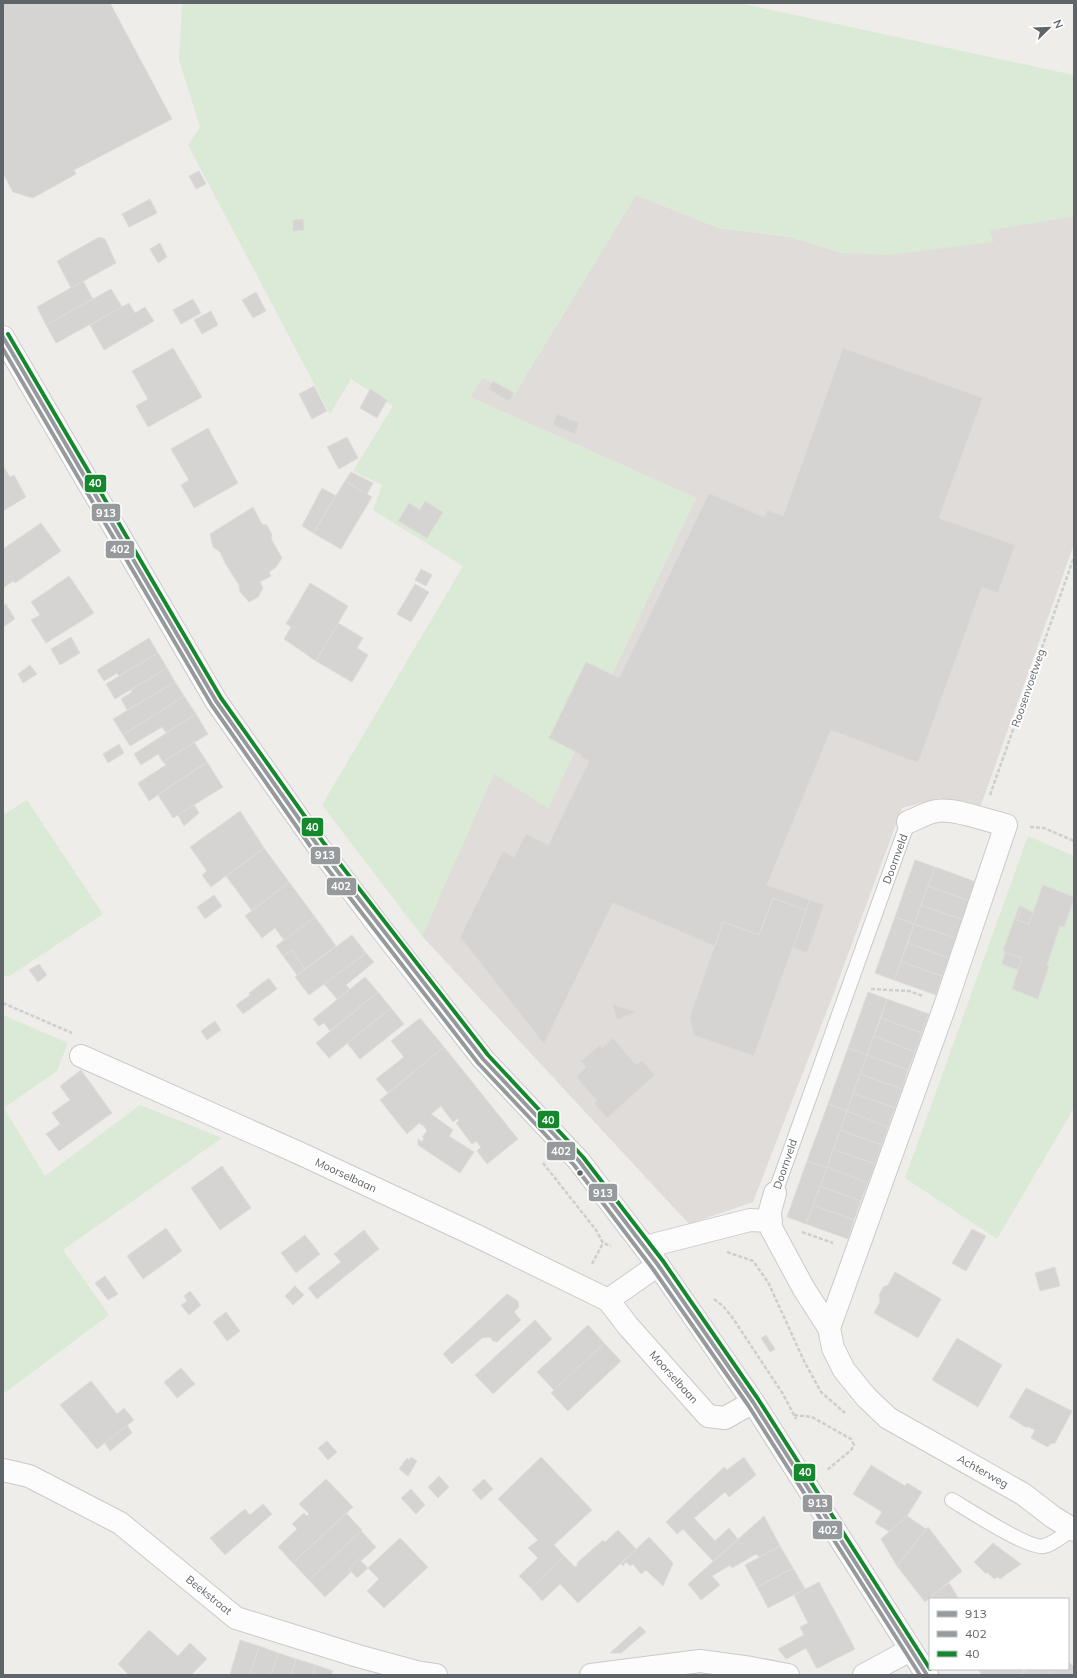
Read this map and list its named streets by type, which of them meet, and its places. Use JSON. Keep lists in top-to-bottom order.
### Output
{
  "streets": {
    "street": [
      "Doornveld",
      "Moorselbaan",
      "Achterweg",
      "Beekstraat"
    ],
    "path": ["Roosenvoetweg"]
  },
  "crossings": [
    ["Roosenvoetweg", "Doornveld"],
    ["Doornveld", "Achterweg"]
  ],
  "lines": ["transit line 40", "transit line 913", "transit line 402"],
  "legend": ["913", "402", "40"],
  "north": "top right"
}
